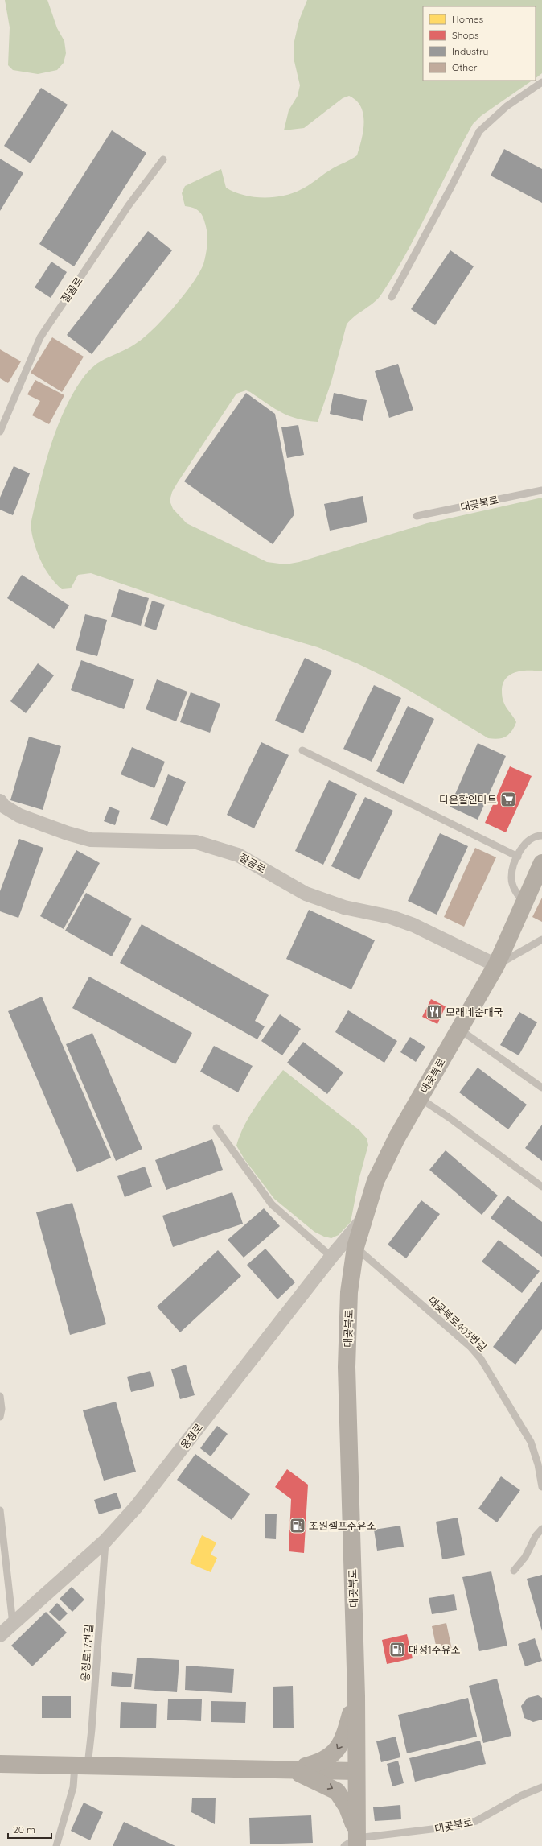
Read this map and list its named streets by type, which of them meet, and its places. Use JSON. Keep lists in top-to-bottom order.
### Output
{
  "streets": {
    "street": ["절골로", "대곶북로", "옹정로"],
    "lane": ["대곶북로403번길", "옹정로17번길"]
  },
  "crossings": [
    ["절골로", "대곶북로"],
    ["대곶북로", "대곶북로403번길"],
    ["대곶북로", "옹정로"],
    ["옹정로", "옹정로17번길"]
  ],
  "places": {
    "supermarket": ["다온할인마트"],
    "restaurant": ["모래네순대국"],
    "fuel station": ["초원셀프주유소", "대성1주유소"]
  },
  "legend": [
    "Homes",
    "Shops",
    "Industry",
    "Other"
  ],
  "scale_bar": "20 m"
}
